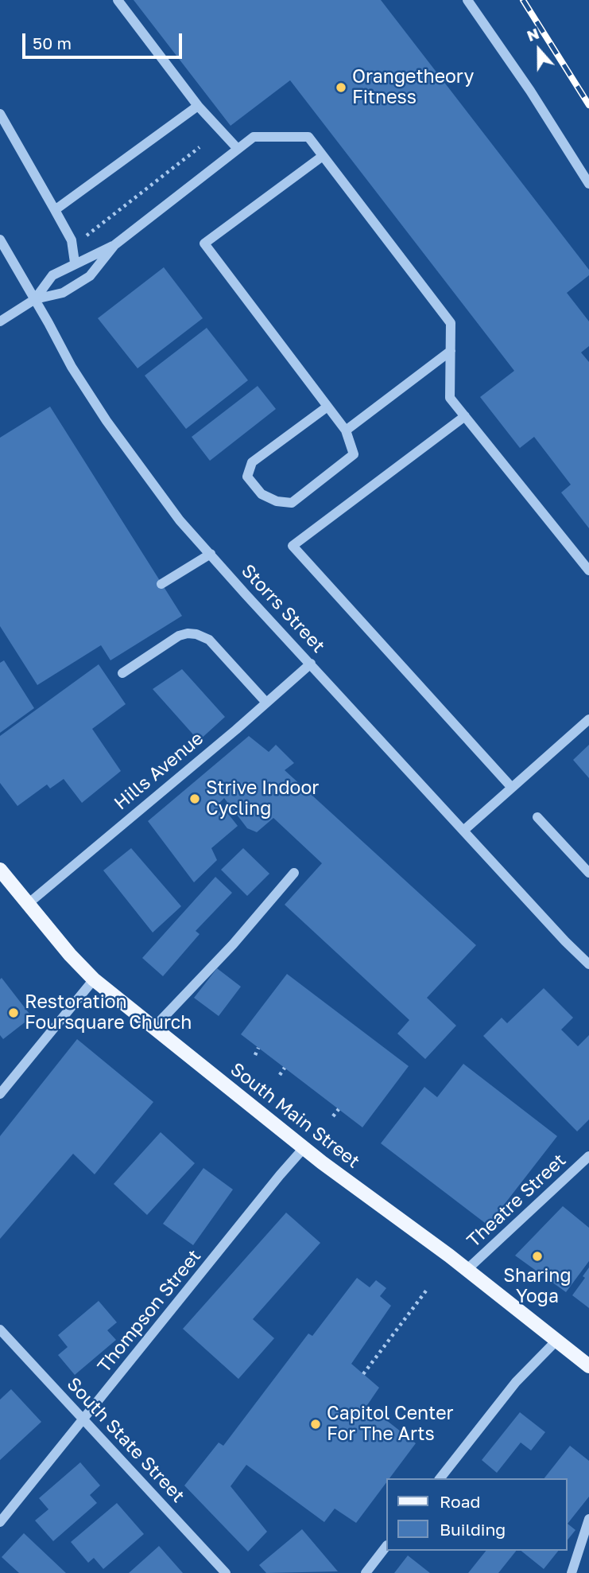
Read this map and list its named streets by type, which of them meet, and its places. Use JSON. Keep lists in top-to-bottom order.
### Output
{
  "streets": {
    "main road": ["South Main Street"],
    "street": [
      "Storrs Street",
      "Hills Avenue",
      "Theatre Street",
      "Thompson Street",
      "South State Street"
    ]
  },
  "crossings": [
    ["Storrs Street", "Hills Avenue"],
    ["Hills Avenue", "South Main Street"],
    ["South Main Street", "Theatre Street"],
    ["South Main Street", "Thompson Street"],
    ["Thompson Street", "South State Street"]
  ],
  "places": [
    "Orangetheory Fitness",
    "Strive Indoor Cycling",
    "Restoration Foursquare Church",
    "Sharing Yoga",
    "Capitol Center For The Arts"
  ],
  "legend": ["Road", "Building"],
  "scale_bar": "50 m",
  "north": "top"
}
